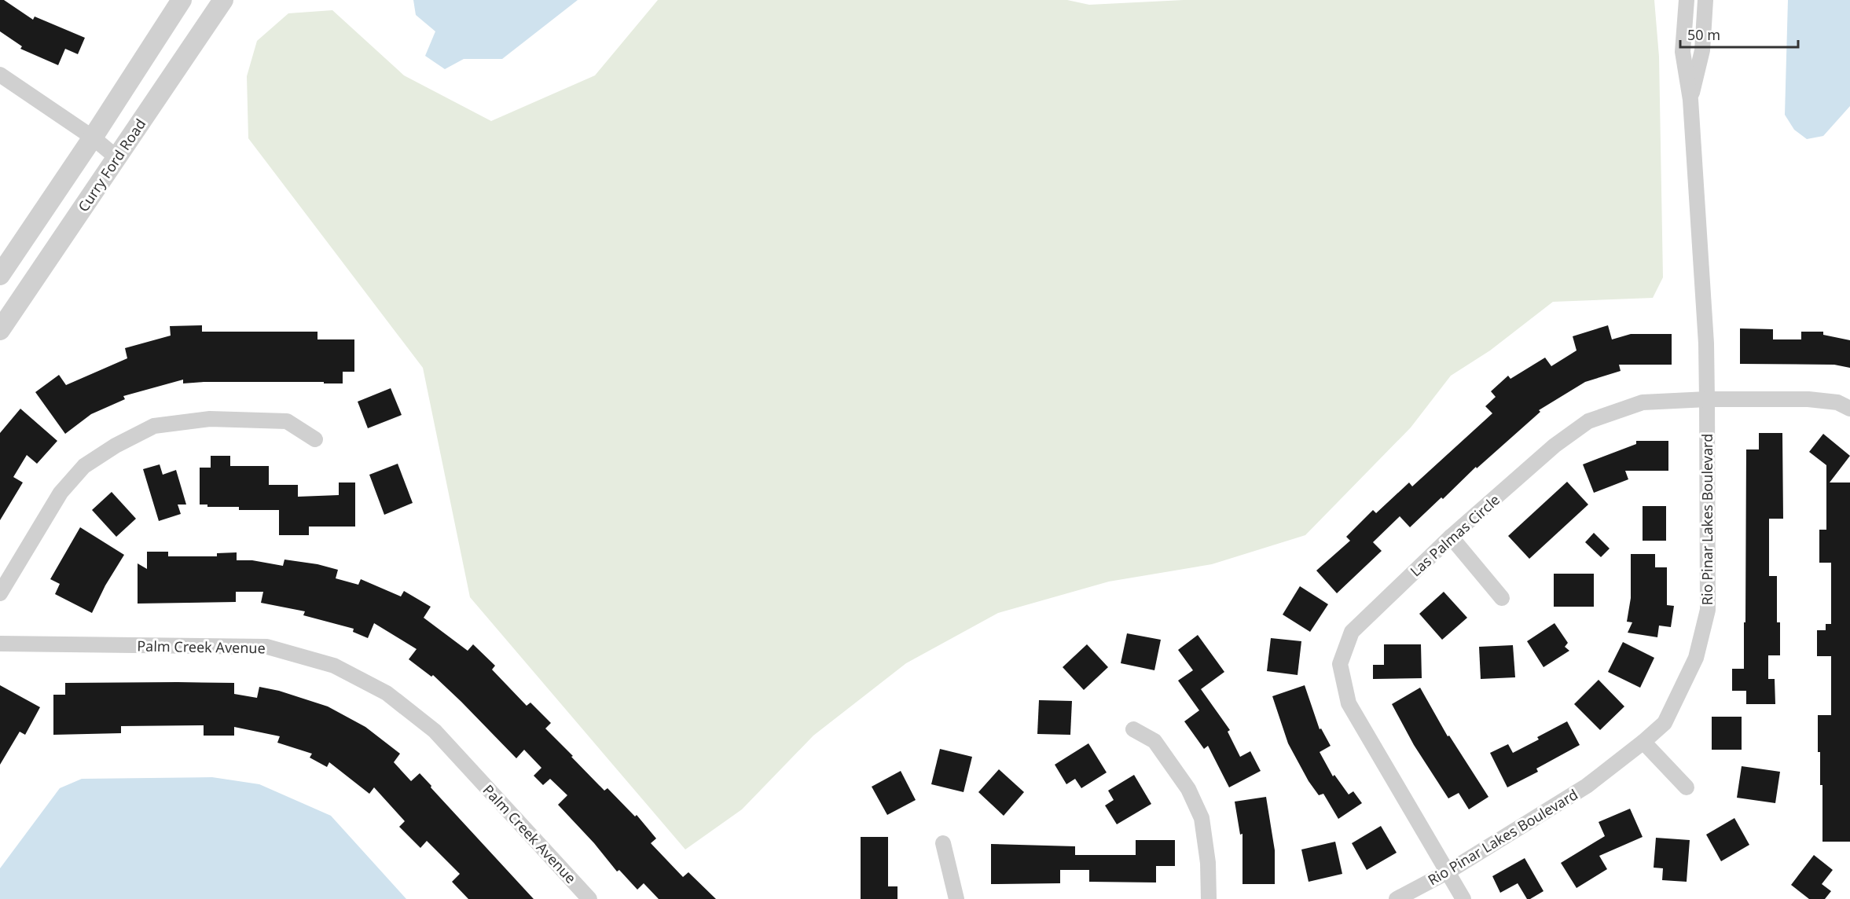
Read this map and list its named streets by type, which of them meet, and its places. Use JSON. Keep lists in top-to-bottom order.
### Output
{
  "streets": {
    "street": [
      "Curry Ford Road",
      "Rio Pinar Lakes Boulevard",
      "Las Palmas Circle",
      "Palm Creek Avenue"
    ]
  },
  "crossings": [
    ["Rio Pinar Lakes Boulevard", "Las Palmas Circle"]
  ],
  "scale_bar": "50 m"
}
